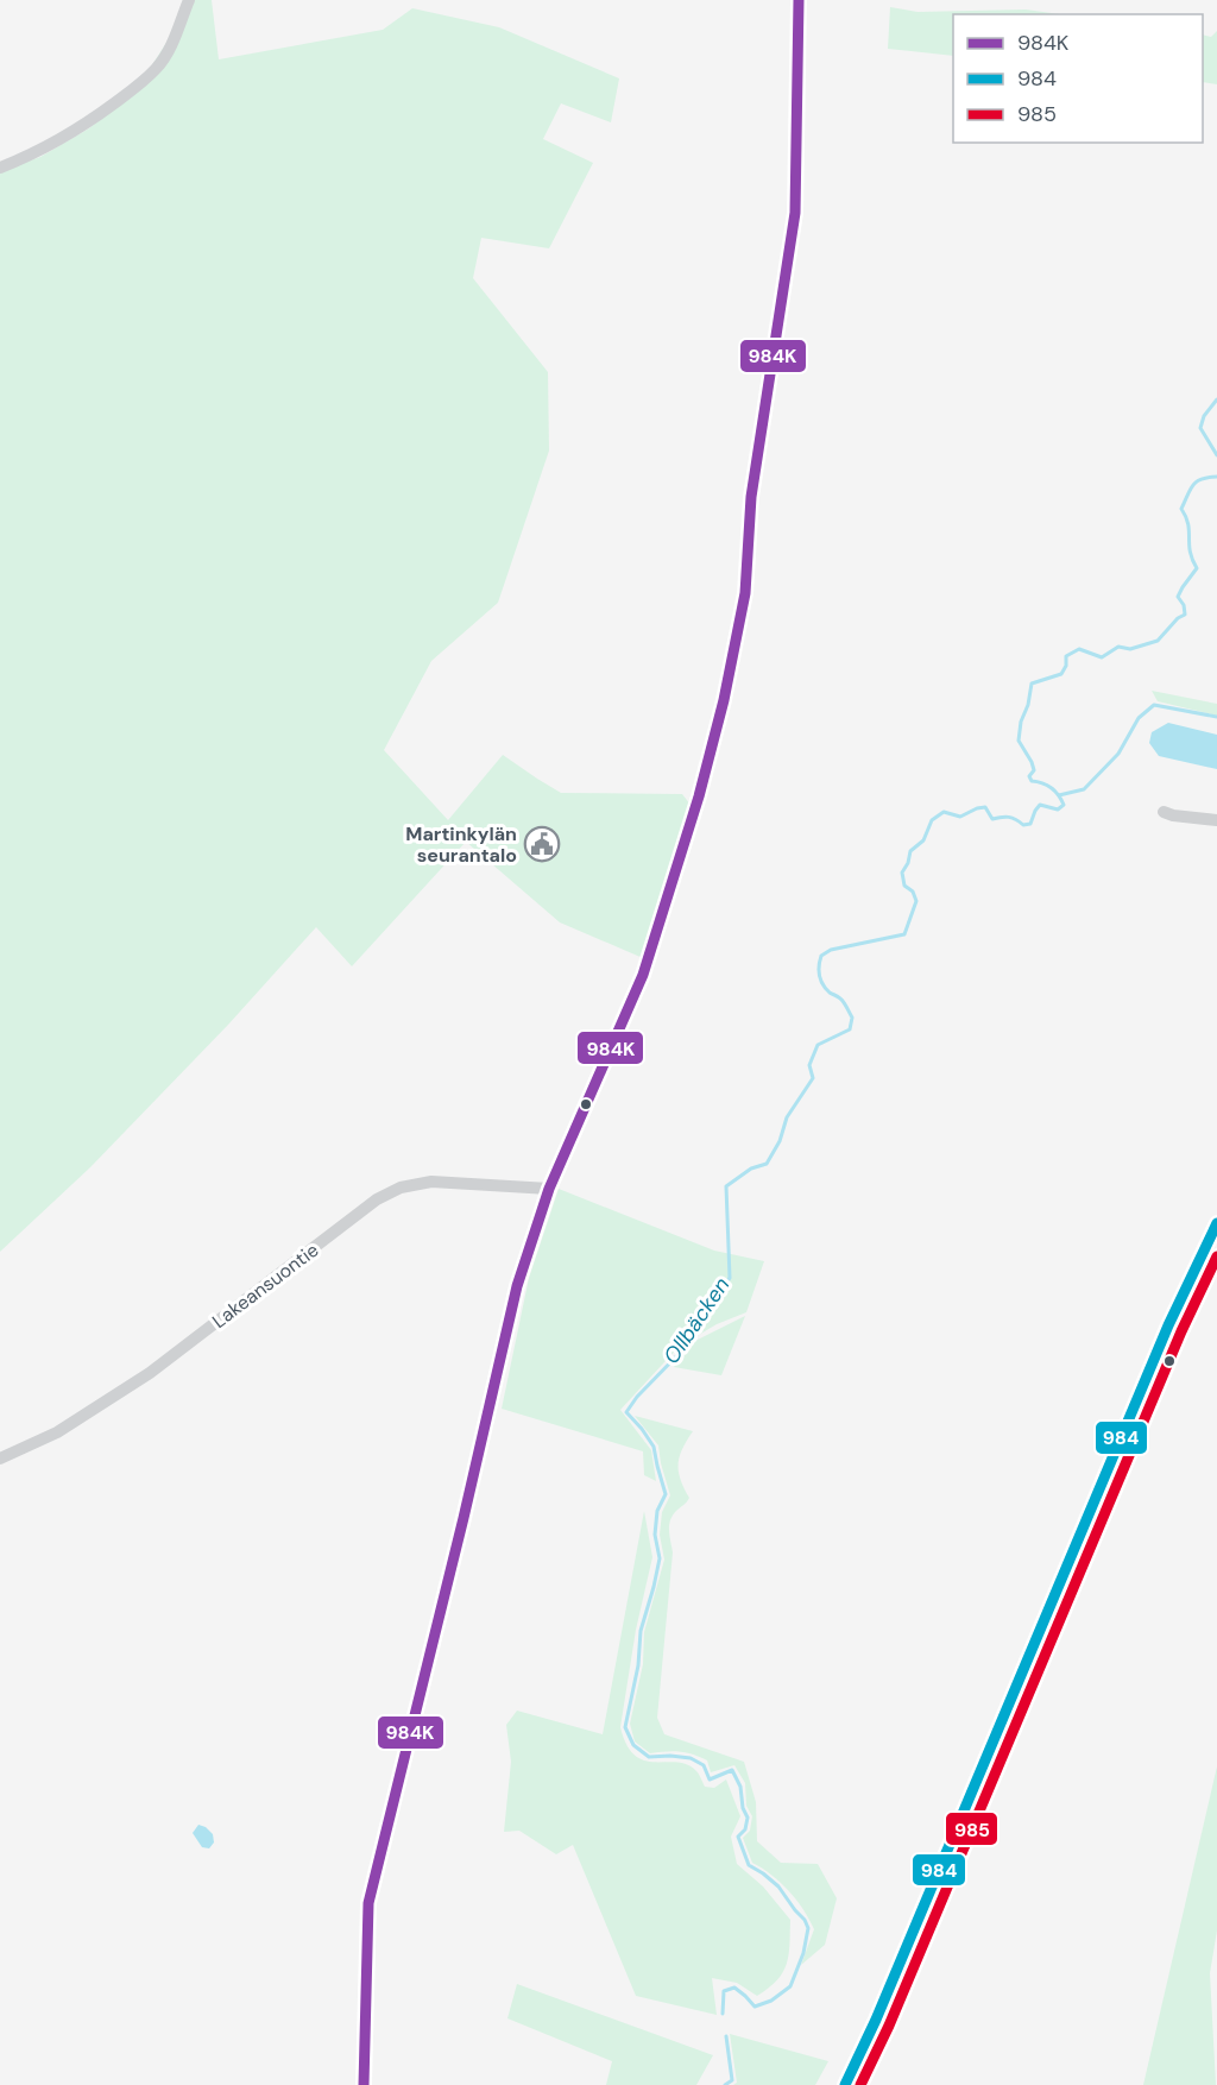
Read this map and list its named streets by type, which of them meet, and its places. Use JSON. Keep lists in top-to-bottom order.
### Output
{
  "streets": {
    "street": ["Lakeansuontie"]
  },
  "water": ["Ollbäcken"],
  "places": {
    "public building": ["Martinkylän seurantalo"]
  },
  "lines": ["transit line 984K", "transit line 984", "transit line 985"],
  "legend": ["984K", "984", "985"]
}
